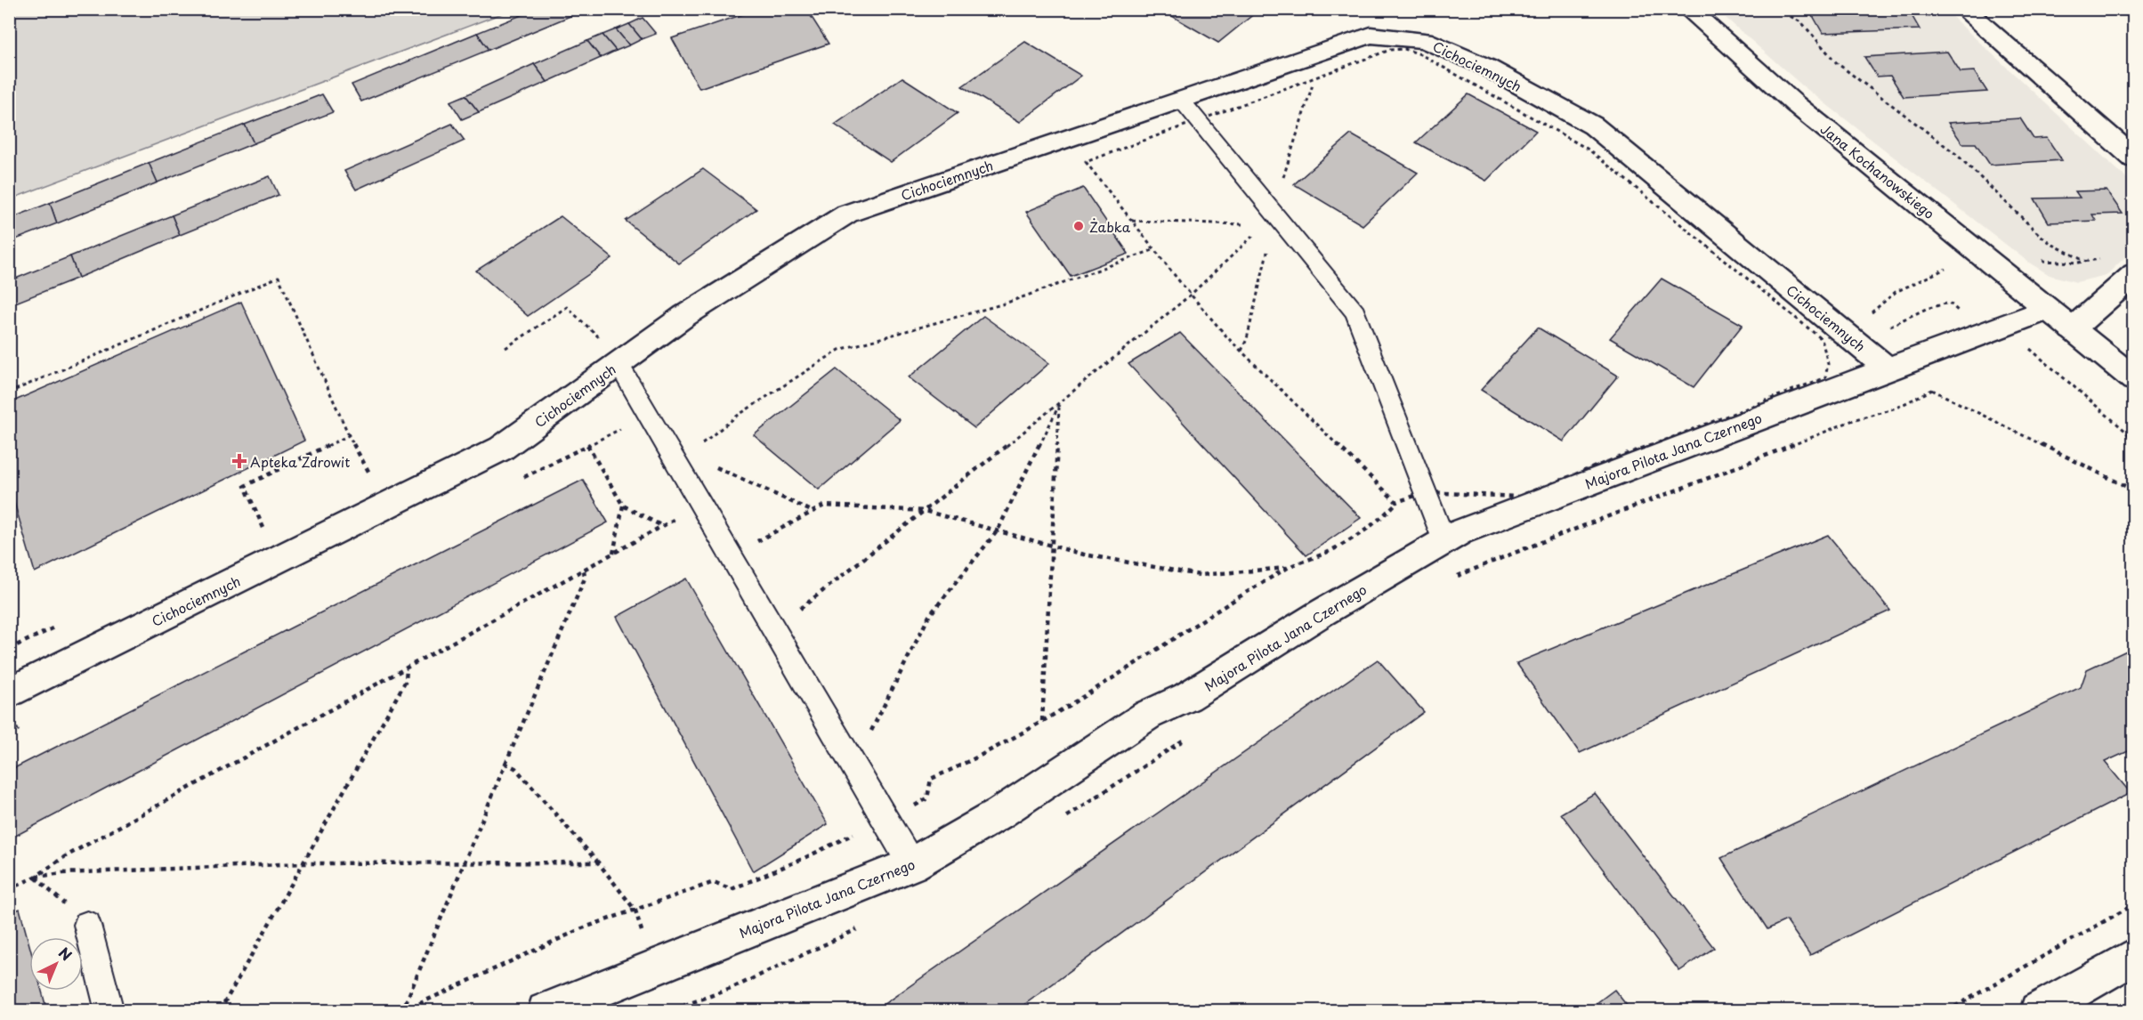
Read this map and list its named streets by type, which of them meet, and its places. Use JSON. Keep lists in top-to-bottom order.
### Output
{
  "streets": {
    "street": ["Cichociemnych", "Jana Kochanowskiego", "Majora Pilota Jana Czernego"]
  },
  "crossings": [
    ["Cichociemnych", "Majora Pilota Jana Czernego"],
    ["Jana Kochanowskiego", "Majora Pilota Jana Czernego"]
  ],
  "places": {
    "other": ["Żabka"],
    "health": ["Apteka Zdrowit"]
  },
  "north": "top right"
}
